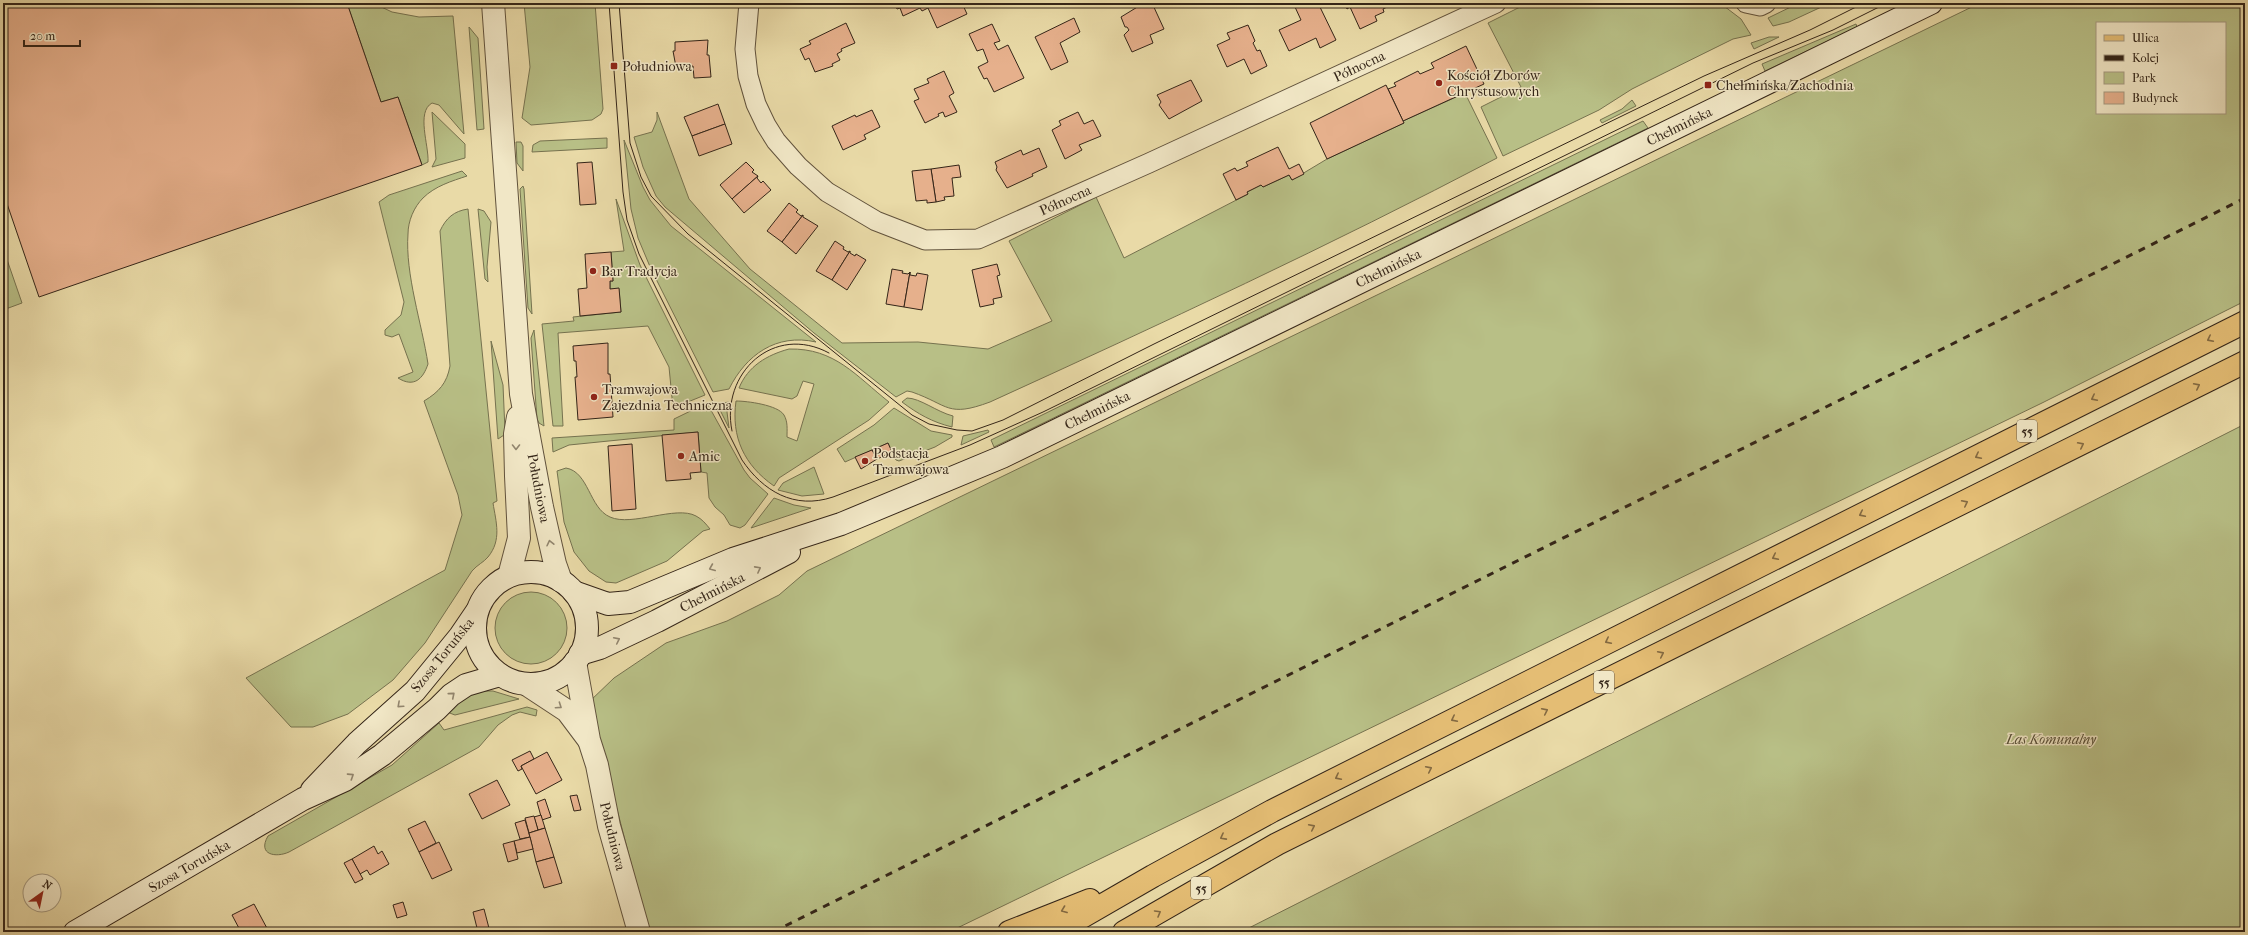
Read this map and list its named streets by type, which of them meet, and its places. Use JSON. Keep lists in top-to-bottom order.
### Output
{
  "streets": {
    "main road": [
      "Chełmińska",
      "55",
      "Południowa",
      "Szosa Toruńska"
    ],
    "street": ["Północna"]
  },
  "crossings": [
    ["Chełmińska", "Południowa"],
    ["Chełmińska", "Szosa Toruńska"],
    ["Południowa", "Szosa Toruńska"]
  ],
  "parks": ["Las Komunalny"],
  "places": {
    "transit": ["Południowa", "Chełmińska/Zachodnia"],
    "other": [
      "Kościół Zborów Chrystusowych",
      "Bar Tradycja",
      "Tramwajowa Zajezdnia Techniczna",
      "Amic",
      "Podstacja Tramwajowa"
    ]
  },
  "legend": [
    "Ulica",
    "Kolej",
    "Park",
    "Budynek"
  ],
  "scale_bar": "20 m",
  "north": "top right"
}
